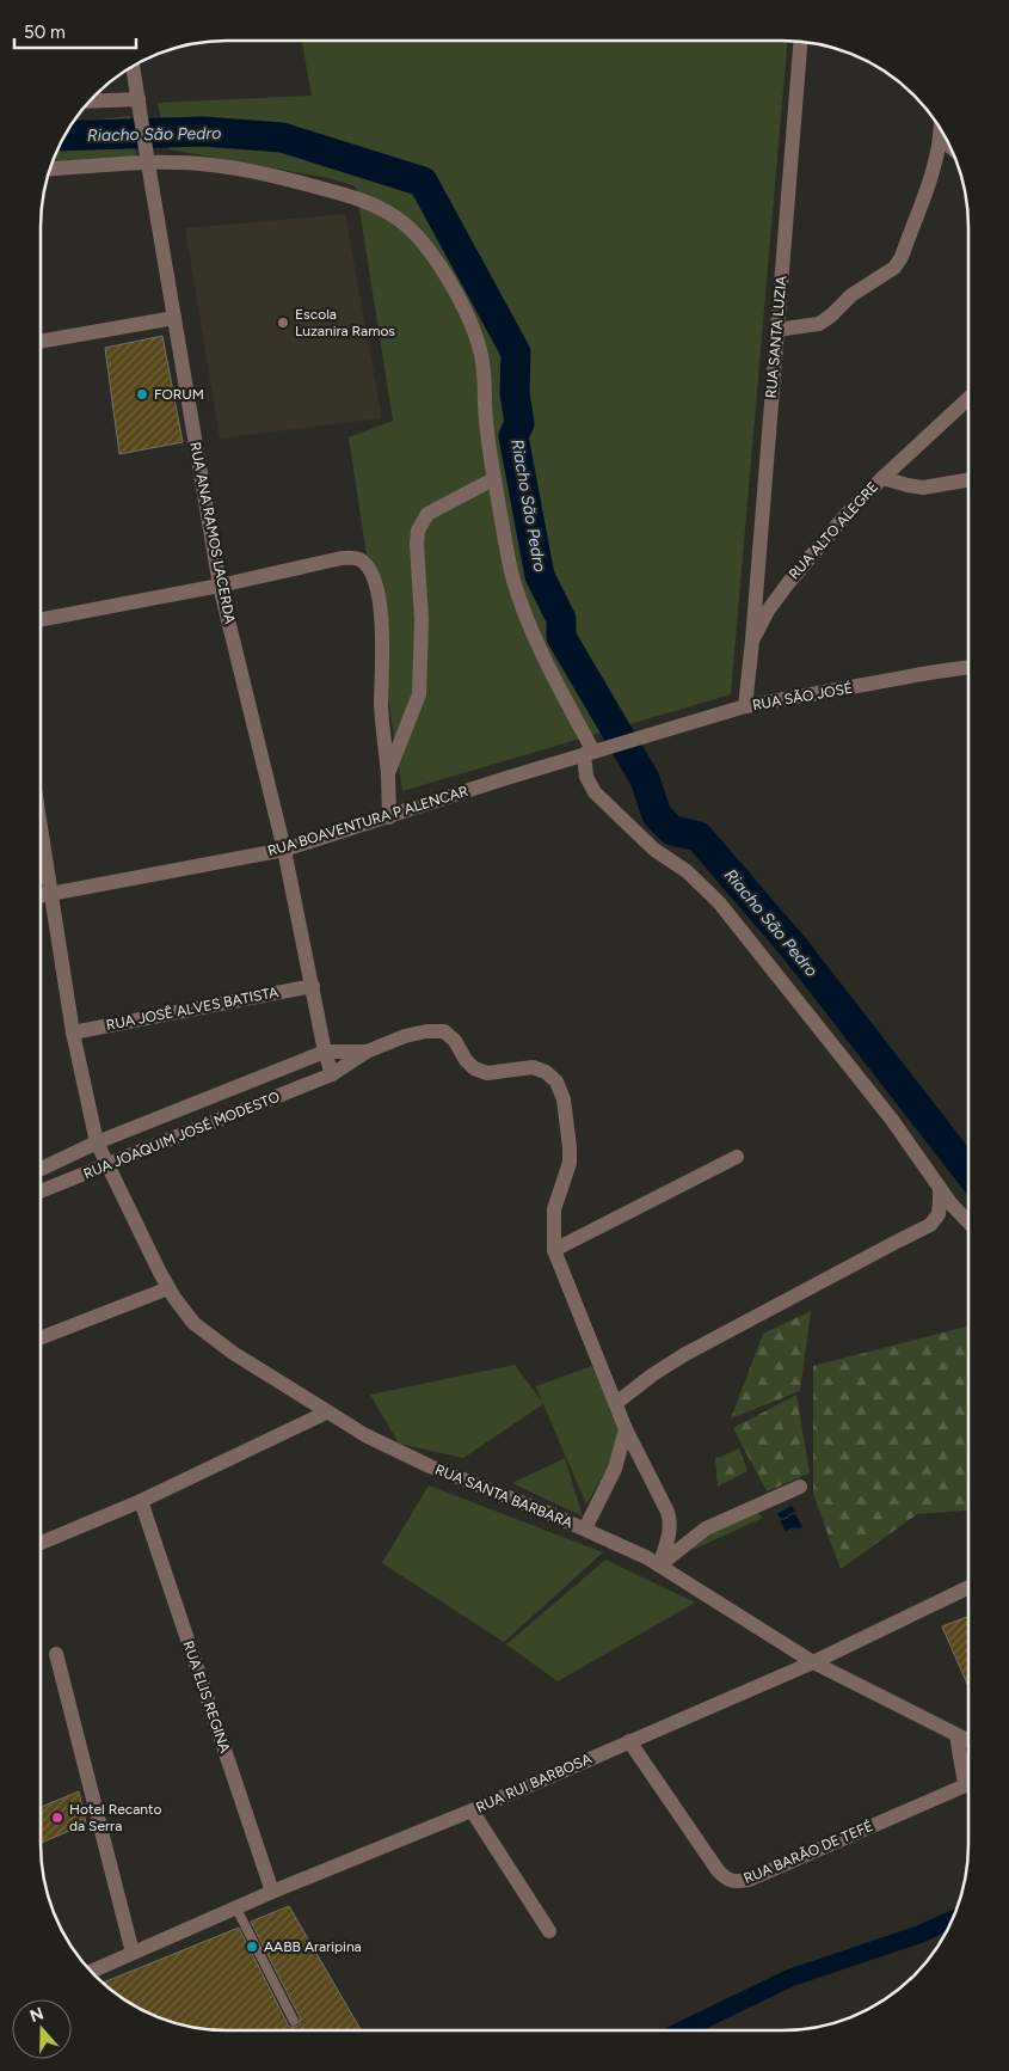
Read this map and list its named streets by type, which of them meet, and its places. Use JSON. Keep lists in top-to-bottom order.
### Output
{
  "streets": {
    "street": [
      "RUA SANTA LUZIA",
      "RUA ALTO ALEGRE",
      "RUA ANA RAMOS LACERDA",
      "RUA SÃO JOSÉ",
      "RUA BOAVENTURA P ALENCAR",
      "RUA JOSÊ ALVES BATISTA",
      "RUA JOAQUIM JOSÉ MODESTO",
      "RUA SANTA BARBARA",
      "RUA ELIS REGINA",
      "RUA RUI BARBOSA",
      "RUA BARÃO DE TEFÉ"
    ]
  },
  "crossings": [
    ["RUA SANTA LUZIA", "RUA ALTO ALEGRE"],
    ["RUA ALTO ALEGRE", "RUA SÃO JOSÉ"],
    ["RUA ANA RAMOS LACERDA", "RUA BOAVENTURA P ALENCAR"],
    ["RUA ANA RAMOS LACERDA", "RUA JOSÊ ALVES BATISTA"],
    ["RUA ANA RAMOS LACERDA", "RUA JOAQUIM JOSÉ MODESTO"],
    ["RUA SÃO JOSÉ", "RUA BOAVENTURA P ALENCAR"],
    ["RUA BOAVENTURA P ALENCAR", "RUA SANTA BARBARA"],
    ["RUA JOSÊ ALVES BATISTA", "RUA SANTA BARBARA"],
    ["RUA JOAQUIM JOSÉ MODESTO", "RUA SANTA BARBARA"],
    ["RUA SANTA BARBARA", "RUA RUI BARBOSA"],
    ["RUA ELIS REGINA", "RUA RUI BARBOSA"],
    ["RUA RUI BARBOSA", "RUA BARÃO DE TEFÉ"]
  ],
  "water": ["Riacho São Pedro"],
  "places": [
    "Escola Luzanira Ramos",
    "FORUM",
    "Hotel Recanto da Serra",
    "AABB Araripina"
  ],
  "scale_bar": "50 m",
  "north": "top"
}
